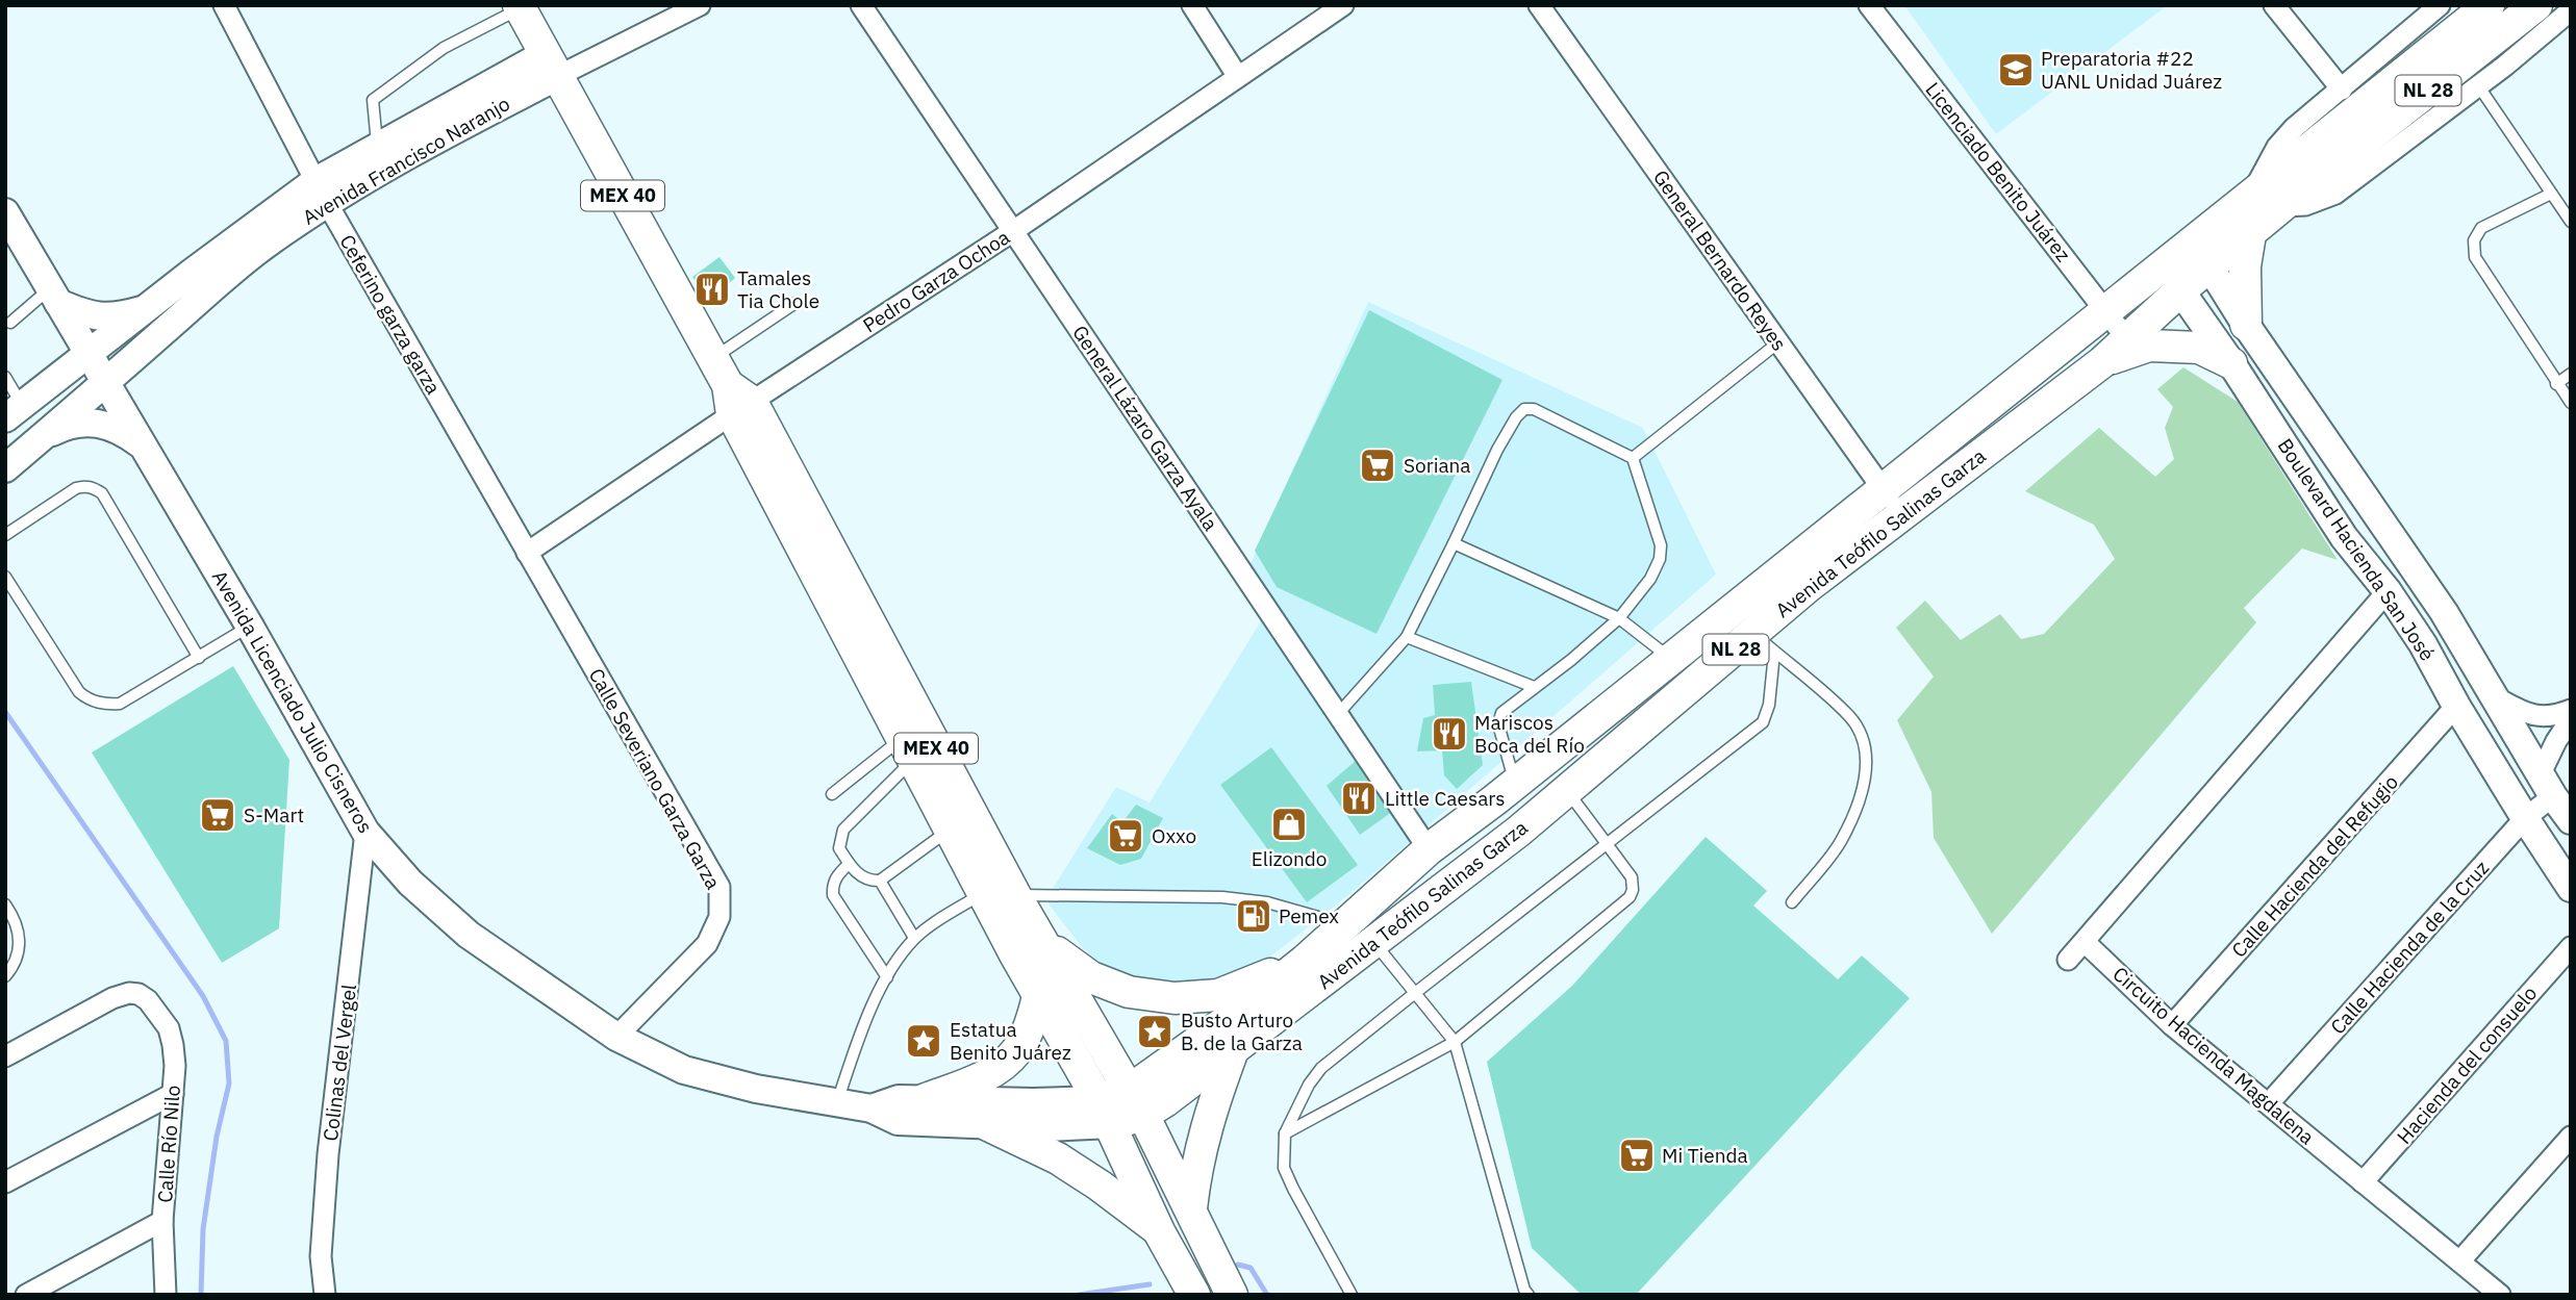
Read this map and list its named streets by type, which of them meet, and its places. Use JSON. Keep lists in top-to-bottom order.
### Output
{
  "streets": {
    "main road": [
      "NL 28",
      "Avenida Francisco Naranjo",
      "MEX 40",
      "Avenida Teófilo Salinas Garza",
      "Boulevard Hacienda San José",
      "Avenida Licenciado Julio Cisneros"
    ],
    "street": [
      "Licenciado Benito Juárez",
      "General Bernardo Reyes",
      "Pedro Garza Ochoa",
      "Ceferino garza garza",
      "General Lázaro Garza Ayala",
      "Calle Severiano Garza Garza",
      "Calle Hacienda del Refugio",
      "Calle Hacienda de la Cruz",
      "Circuito Hacienda Magdalena",
      "Colinas del Vergel",
      "Hacienda del consuelo",
      "Calle Río Nilo"
    ]
  },
  "crossings": [
    ["Avenida Francisco Naranjo", "MEX 40"],
    ["Avenida Francisco Naranjo", "Ceferino garza garza"],
    ["Avenida Francisco Naranjo", "Avenida Licenciado Julio Cisneros"],
    ["Licenciado Benito Juárez", "Avenida Teófilo Salinas Garza"],
    ["MEX 40", "Pedro Garza Ochoa"],
    ["MEX 40", "Avenida Teófilo Salinas Garza"],
    ["MEX 40", "Avenida Licenciado Julio Cisneros"],
    ["General Bernardo Reyes", "Avenida Teófilo Salinas Garza"],
    ["Pedro Garza Ochoa", "Ceferino garza garza"],
    ["Pedro Garza Ochoa", "General Lázaro Garza Ayala"],
    ["Ceferino garza garza", "Calle Severiano Garza Garza"],
    ["General Lázaro Garza Ayala", "Avenida Teófilo Salinas Garza"],
    ["Avenida Teófilo Salinas Garza", "Boulevard Hacienda San José"],
    ["Avenida Teófilo Salinas Garza", "Avenida Licenciado Julio Cisneros"],
    ["Boulevard Hacienda San José", "Calle Hacienda del Refugio"],
    ["Boulevard Hacienda San José", "Calle Hacienda de la Cruz"],
    ["Avenida Licenciado Julio Cisneros", "Calle Severiano Garza Garza"],
    ["Avenida Licenciado Julio Cisneros", "Colinas del Vergel"],
    ["Calle Hacienda del Refugio", "Circuito Hacienda Magdalena"],
    ["Calle Hacienda de la Cruz", "Circuito Hacienda Magdalena"],
    ["Circuito Hacienda Magdalena", "Hacienda del consuelo"]
  ],
  "places": {
    "school or university": ["Preparatoria #22 UANL Unidad Juárez"],
    "restaurant": ["Tamales Tia Chole", "Mariscos Boca del Río", "Little Caesars"],
    "supermarket": [
      "Soriana",
      "S-Mart",
      "Oxxo",
      "Mi Tienda"
    ],
    "shop": ["Elizondo"],
    "fuel station": ["Pemex"],
    "place": ["Busto Arturo B. de la Garza", "Estatua Benito Juárez"]
  }
}
